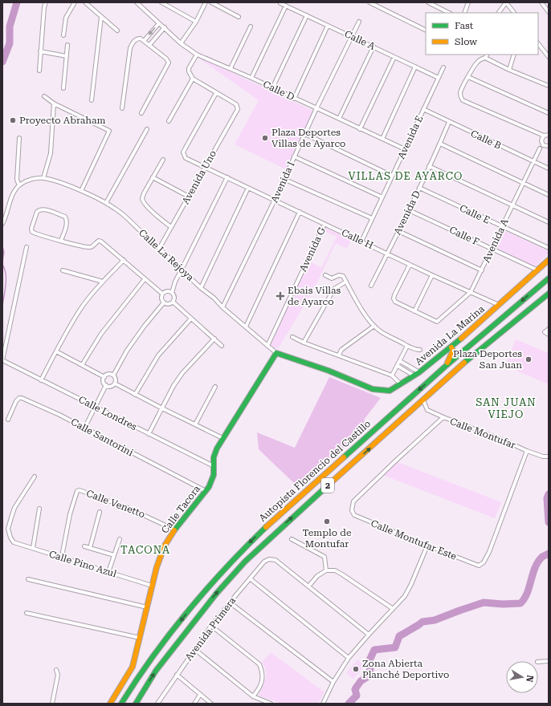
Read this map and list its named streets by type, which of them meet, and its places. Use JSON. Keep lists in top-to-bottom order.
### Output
{
  "streets": {
    "main road": [
      "Avenida La Marina",
      "Autopista Florencio del Castillo",
      "2",
      "Calle Tacora"
    ],
    "street": [
      "Calle A",
      "Calle D",
      "Avenida E",
      "Calle B",
      "Avenida Uno",
      "Avenida I",
      "Avenida D",
      "Calle E",
      "Calle F",
      "Calle H",
      "Avenida A",
      "Avenida G",
      "Calle La Rejoya",
      "Calle Londres",
      "Calle Montufar",
      "Calle Santorini",
      "Calle Venetto",
      "Calle Montufar Este",
      "Calle Pino Azul",
      "Avenida Primera"
    ]
  },
  "crossings": [
    ["Calle A", "Avenida E"],
    ["Calle A", "Avenida I"],
    ["Calle D", "Avenida E"],
    ["Calle D", "Avenida I"],
    ["Avenida E", "Calle B"],
    ["Avenida E", "Calle H"],
    ["Calle B", "Avenida D"],
    ["Calle B", "Avenida A"],
    ["Avenida Uno", "Calle H"],
    ["Avenida Uno", "Calle La Rejoya"],
    ["Avenida I", "Calle H"],
    ["Avenida I", "Calle La Rejoya"],
    ["Avenida D", "Calle E"],
    ["Avenida D", "Calle F"],
    ["Avenida D", "Calle H"],
    ["Calle E", "Avenida A"],
    ["Calle F", "Avenida A"],
    ["Calle F", "Avenida La Marina"],
    ["Calle H", "Avenida A"],
    ["Calle H", "Avenida G"],
    ["Calle H", "Avenida La Marina"],
    ["Avenida G", "Calle La Rejoya"],
    ["Calle La Rejoya", "Avenida La Marina"],
    ["Calle La Rejoya", "Calle Tacora"],
    ["Avenida La Marina", "Calle Tacora"],
    ["Calle Londres", "Calle Tacora"],
    ["Calle Montufar", "Autopista Florencio del Castillo"],
    ["Calle Montufar", "Calle Montufar Este"],
    ["Calle Santorini", "Calle Tacora"],
    ["Calle Venetto", "Calle Tacora"],
    ["Calle Tacora", "Calle Pino Azul"]
  ],
  "districts": ["VILLAS DE AYARCO", "SAN JUAN VIEJO", "TACONA"],
  "places": {
    "other": [
      "Proyecto Abraham",
      "Plaza Deportes Villas de Ayarco",
      "Plaza Deportes San Juan",
      "Templo de Montufar",
      "Zona Abierta Planché Deportivo"
    ],
    "health": ["Ebais Villas de Ayarco"]
  },
  "legend": ["Fast", "Slow"],
  "north": "right"
}
